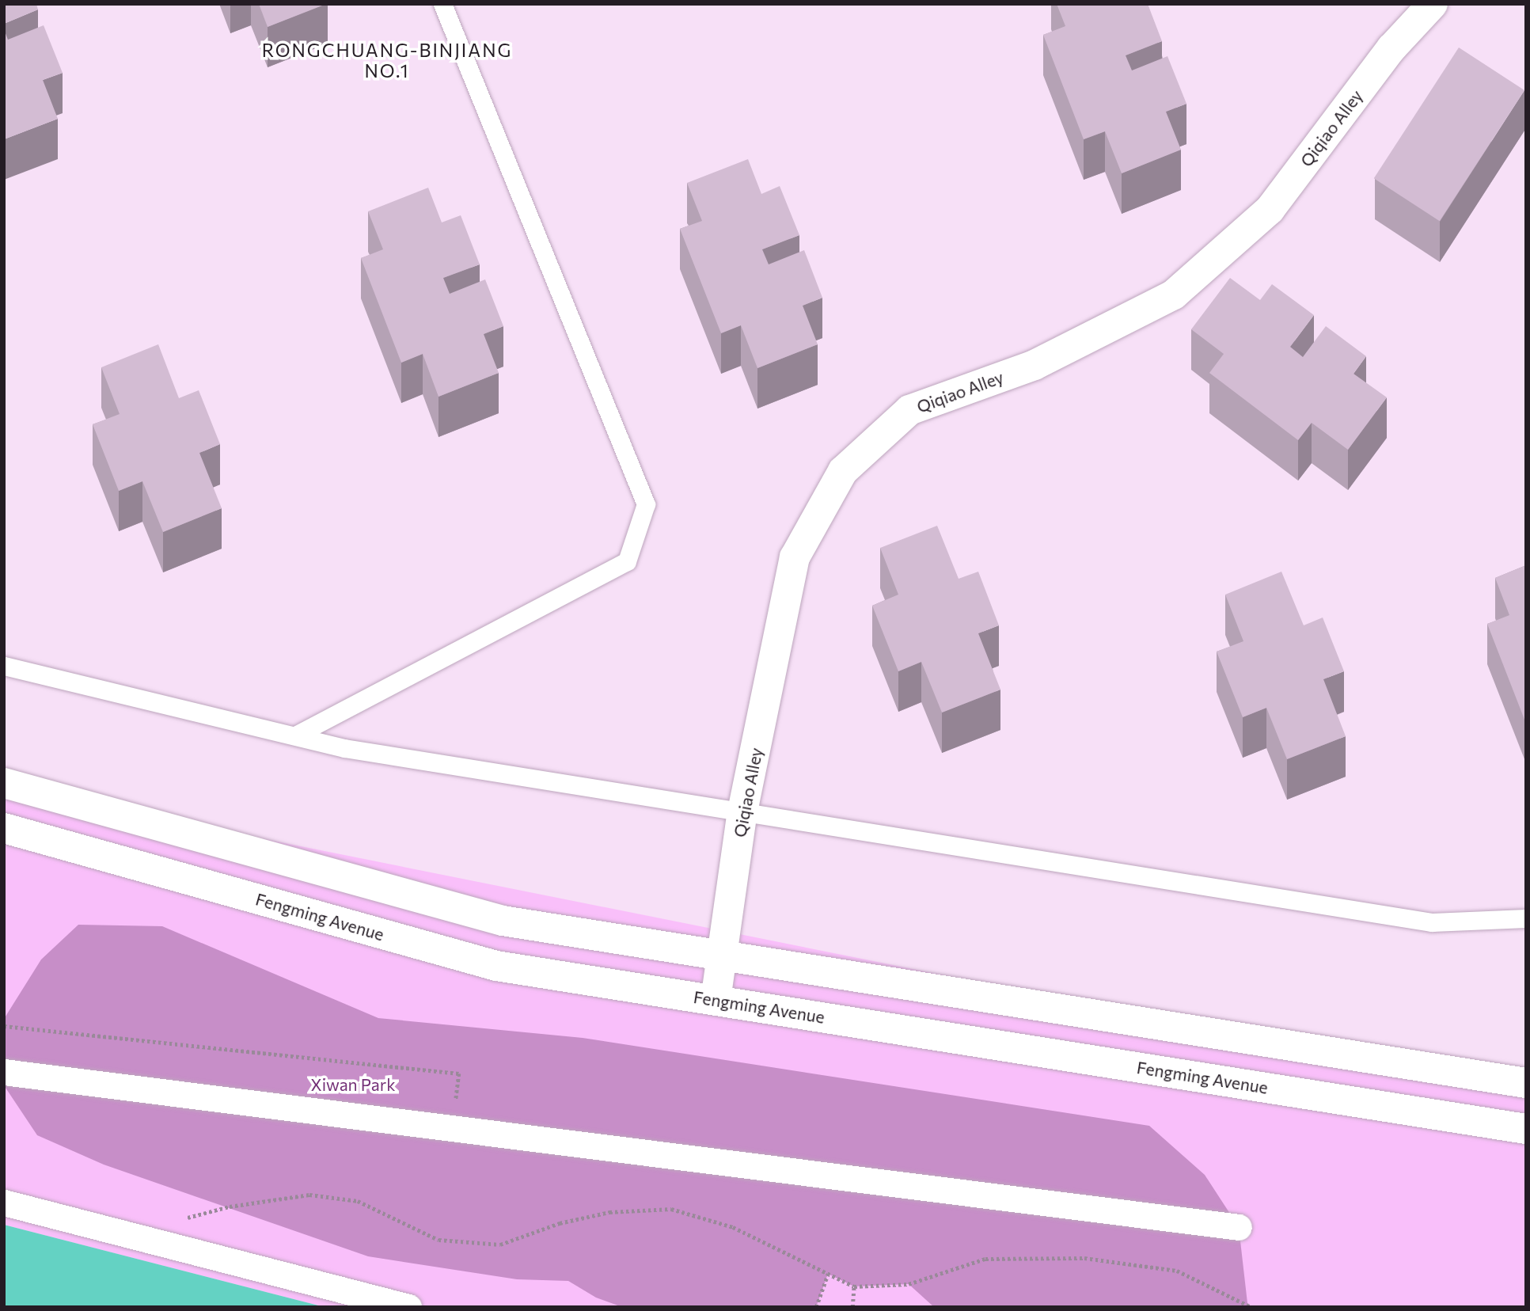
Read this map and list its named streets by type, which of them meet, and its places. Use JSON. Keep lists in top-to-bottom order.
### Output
{
  "streets": {
    "main road": ["Qiqiao Alley", "Fengming Avenue"]
  },
  "crossings": [
    ["Qiqiao Alley", "Fengming Avenue"]
  ],
  "districts": ["RONGCHUANG-BINJIANG NO.1"],
  "parks": ["Xiwan Park"]
}
